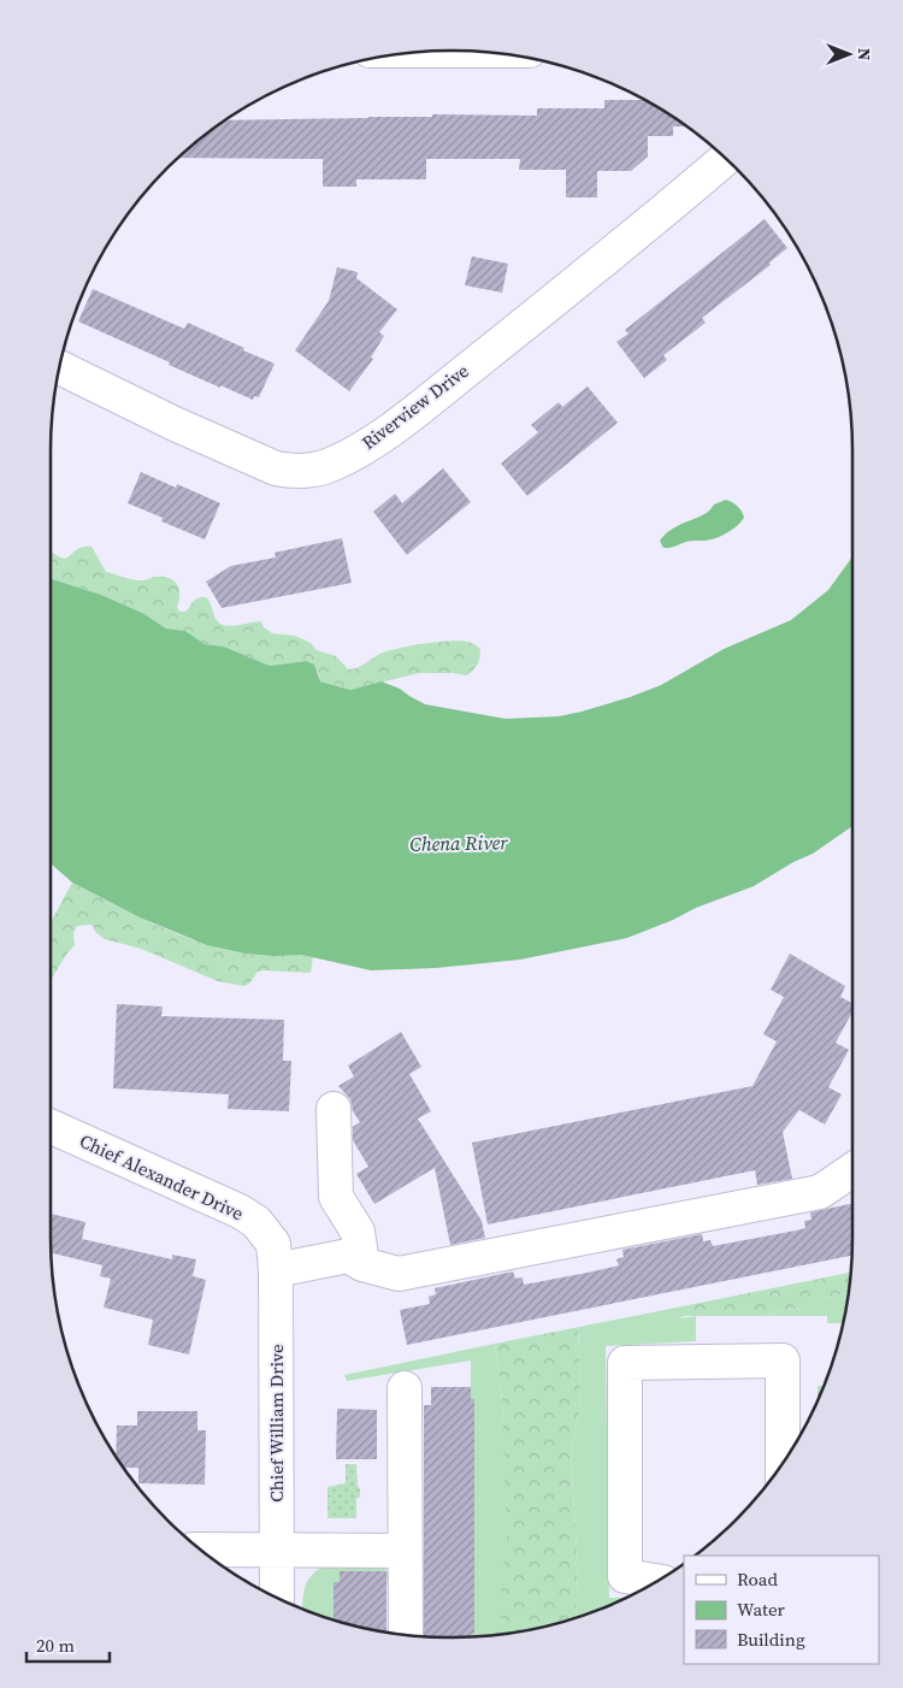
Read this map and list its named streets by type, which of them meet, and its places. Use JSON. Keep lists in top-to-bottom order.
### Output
{
  "streets": {
    "street": ["Riverview Drive", "Chief Alexander Drive", "Chief William Drive"]
  },
  "crossings": [
    ["Chief Alexander Drive", "Chief William Drive"]
  ],
  "water": ["Chena River"],
  "legend": ["Road", "Water", "Building"],
  "scale_bar": "20 m",
  "north": "right"
}
